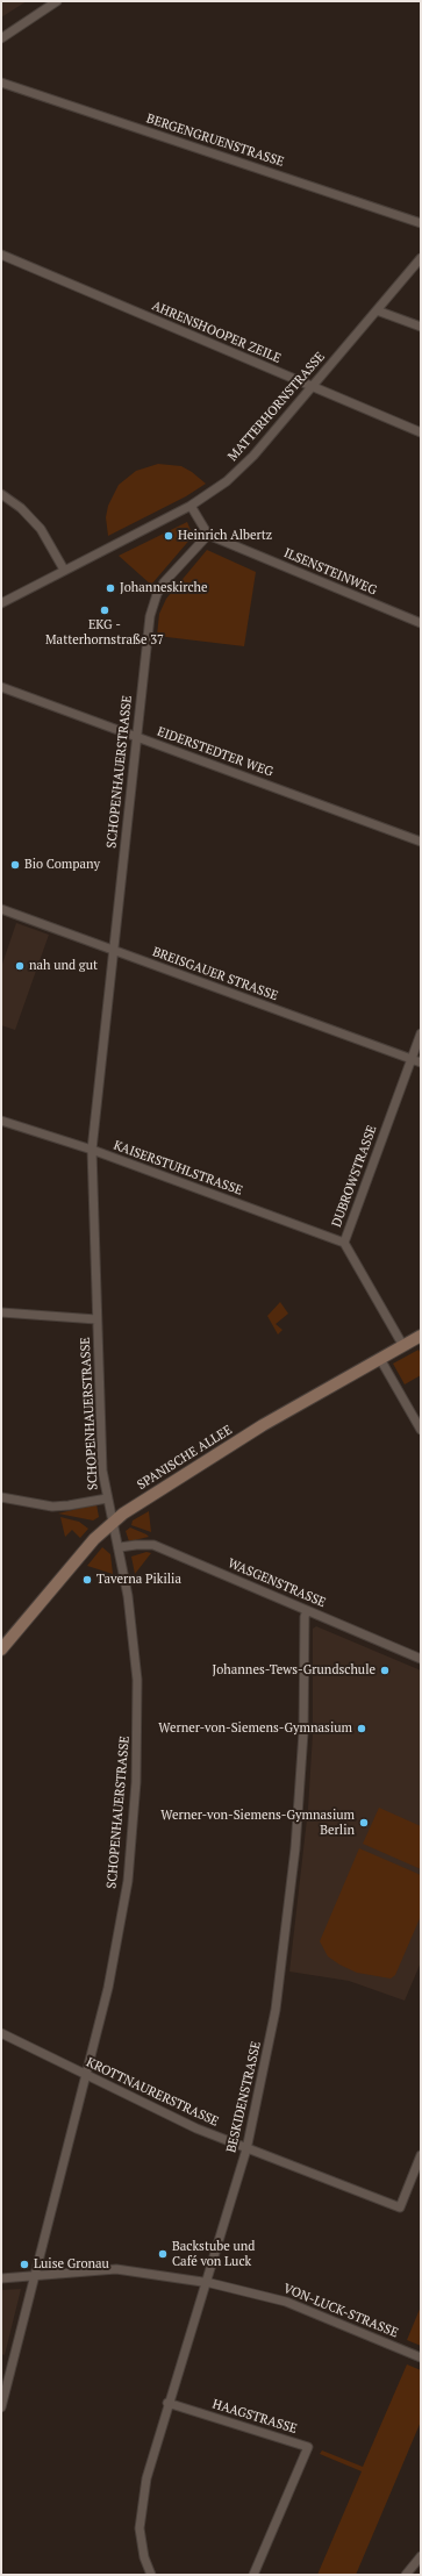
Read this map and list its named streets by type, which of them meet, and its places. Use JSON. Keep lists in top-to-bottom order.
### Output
{
  "streets": {
    "main road": ["SPANISCHE ALLEE"],
    "street": [
      "BERGENGRUENSTRASSE",
      "AHRENSHOOPER ZEILE",
      "MATTERHORNSTRASSE",
      "ILSENSTEINWEG",
      "EIDERSTEDTER WEG",
      "SCHOPENHAUERSTRASSE",
      "BREISGAUER STRASSE",
      "KAISERSTUHLSTRASSE",
      "DUBROWSTRASSE",
      "WASGENSTRASSE",
      "KROTTNAURERSTRASSE",
      "BESKIDENSTRASSE",
      "VON-LUCK-STRASSE",
      "HAAGSTRASSE"
    ]
  },
  "crossings": [
    ["AHRENSHOOPER ZEILE", "MATTERHORNSTRASSE"],
    ["ILSENSTEINWEG", "SCHOPENHAUERSTRASSE"],
    ["EIDERSTEDTER WEG", "SCHOPENHAUERSTRASSE"],
    ["SCHOPENHAUERSTRASSE", "BREISGAUER STRASSE"],
    ["SCHOPENHAUERSTRASSE", "KAISERSTUHLSTRASSE"],
    ["SCHOPENHAUERSTRASSE", "SPANISCHE ALLEE"],
    ["SCHOPENHAUERSTRASSE", "WASGENSTRASSE"],
    ["SCHOPENHAUERSTRASSE", "KROTTNAURERSTRASSE"],
    ["SCHOPENHAUERSTRASSE", "VON-LUCK-STRASSE"],
    ["BREISGAUER STRASSE", "DUBROWSTRASSE"],
    ["KAISERSTUHLSTRASSE", "DUBROWSTRASSE"],
    ["DUBROWSTRASSE", "SPANISCHE ALLEE"],
    ["WASGENSTRASSE", "BESKIDENSTRASSE"],
    ["KROTTNAURERSTRASSE", "BESKIDENSTRASSE"],
    ["BESKIDENSTRASSE", "VON-LUCK-STRASSE"],
    ["BESKIDENSTRASSE", "HAAGSTRASSE"]
  ],
  "places": [
    "Heinrich Albertz",
    "Johanneskirche",
    "EKG - Matterhornstraße 37",
    "Bio Company",
    "nah und gut",
    "Taverna Pikilia",
    "Johannes-Tews-Grundschule",
    "Werner-von-Siemens-Gymnasium",
    "Werner-von-Siemens-Gymnasium Berlin",
    "Backstube und Café von Luck",
    "Luise Gronau"
  ]
}
